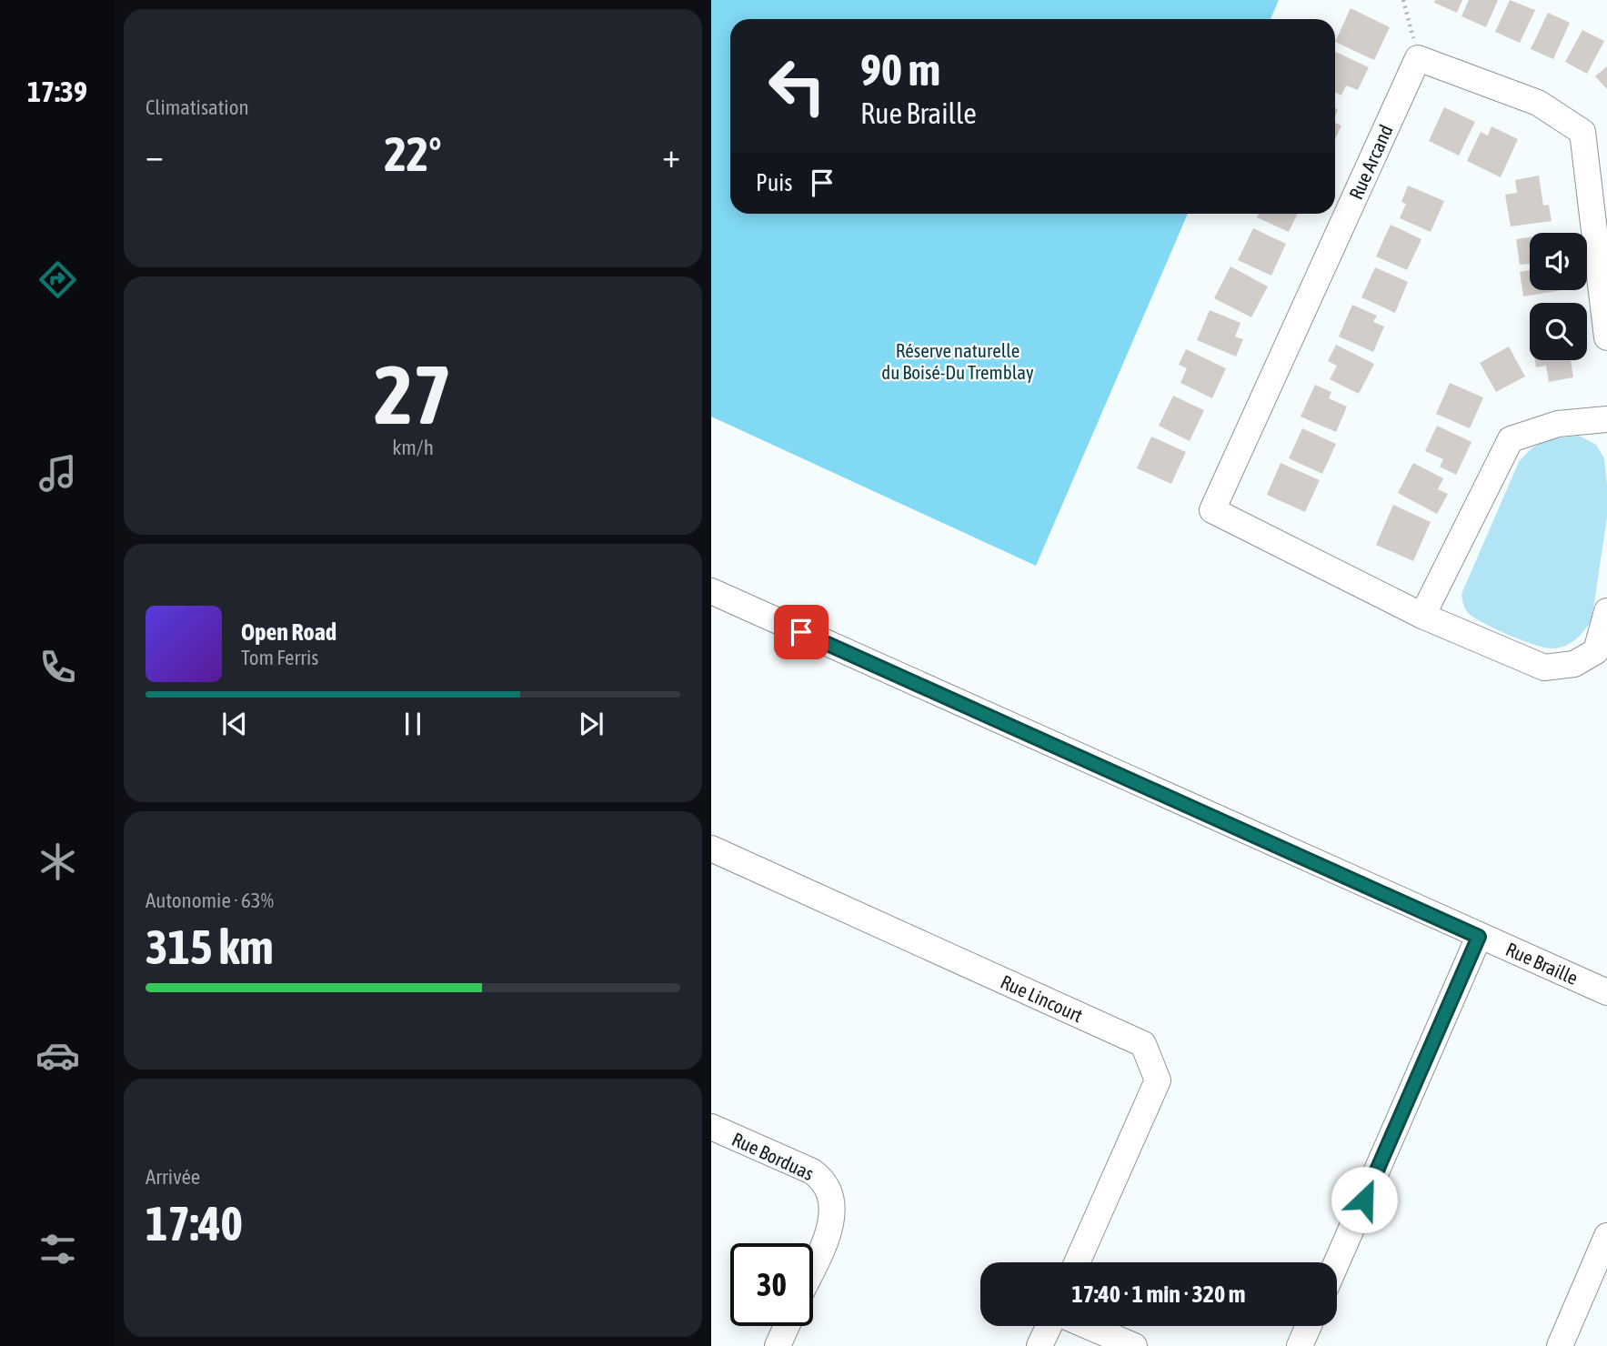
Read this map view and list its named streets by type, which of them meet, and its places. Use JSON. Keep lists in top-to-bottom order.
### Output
{
  "streets": {
    "street": [
      "Rue Arcand",
      "Rue Braille",
      "Rue Lincourt",
      "Rue Borduas"
    ]
  },
  "parks": ["Réserve naturelle du Boisé-Du Tremblay"],
  "page": {
    "tabs": "17:39",
    "tile": [
      "Climatisation",
      ["27", "km/h"],
      ["Autonomie · 63%", "315 km"],
      ["Arrivée", "17:40"]
    ],
    "turn": ["90 m", "Rue Braille"],
    "heat": ["−", "22°", "+"],
    "then": "Puis",
    "song": ["Open Road", "Tom Ferris"],
    "limit": "30",
    "trip": "17:40 · 1 min · 320 m"
  }
}
